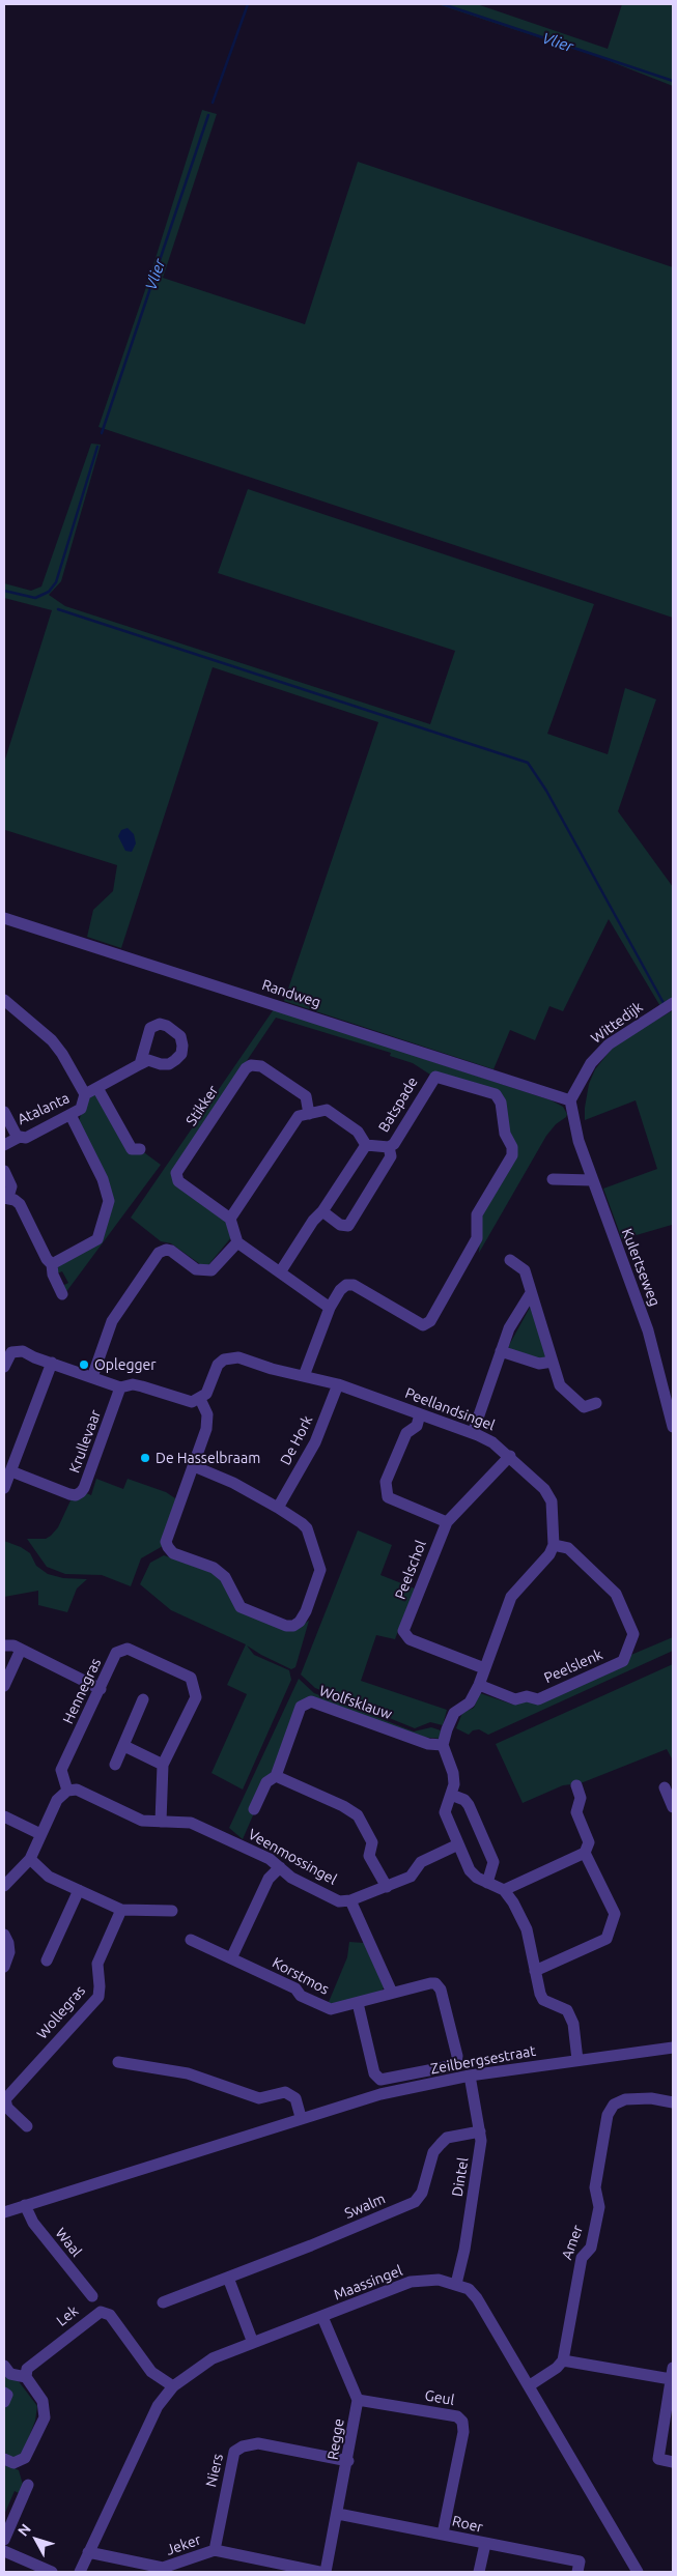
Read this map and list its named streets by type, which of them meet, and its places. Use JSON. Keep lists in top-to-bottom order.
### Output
{
  "streets": {
    "street": [
      "Randweg",
      "Wittedijk",
      "Batspade",
      "Stikker",
      "Atalanta",
      "Kulertseweg",
      "Peellandsingel",
      "De Hork",
      "Krullevaar",
      "Peelschol",
      "Peelslenk",
      "Hennegras",
      "Wolfsklauw",
      "Veenmossingel",
      "Korstmos",
      "Wollegras",
      "Zeilbergsestraat",
      "Dintel",
      "Swalm",
      "Waal",
      "Amer",
      "Maassingel",
      "Lek",
      "Geul",
      "Regge",
      "Niers",
      "Roer",
      "Jeker"
    ]
  },
  "crossings": [
    ["Randweg", "Wittedijk"],
    ["Randweg", "Kulertseweg"],
    ["Wittedijk", "Kulertseweg"],
    ["Batspade", "Stikker"],
    ["Peellandsingel", "De Hork"],
    ["Peellandsingel", "Peelschol"],
    ["Peellandsingel", "Peelslenk"],
    ["Hennegras", "Veenmossingel"],
    ["Zeilbergsestraat", "Dintel"],
    ["Zeilbergsestraat", "Waal"],
    ["Dintel", "Swalm"],
    ["Dintel", "Maassingel"],
    ["Maassingel", "Lek"],
    ["Maassingel", "Jeker"],
    ["Geul", "Regge"],
    ["Geul", "Roer"],
    ["Regge", "Niers"],
    ["Regge", "Roer"],
    ["Niers", "Jeker"]
  ],
  "water": ["Vlier"],
  "places": ["Oplegger", "De Hasselbraam"],
  "north": "top left"
}
